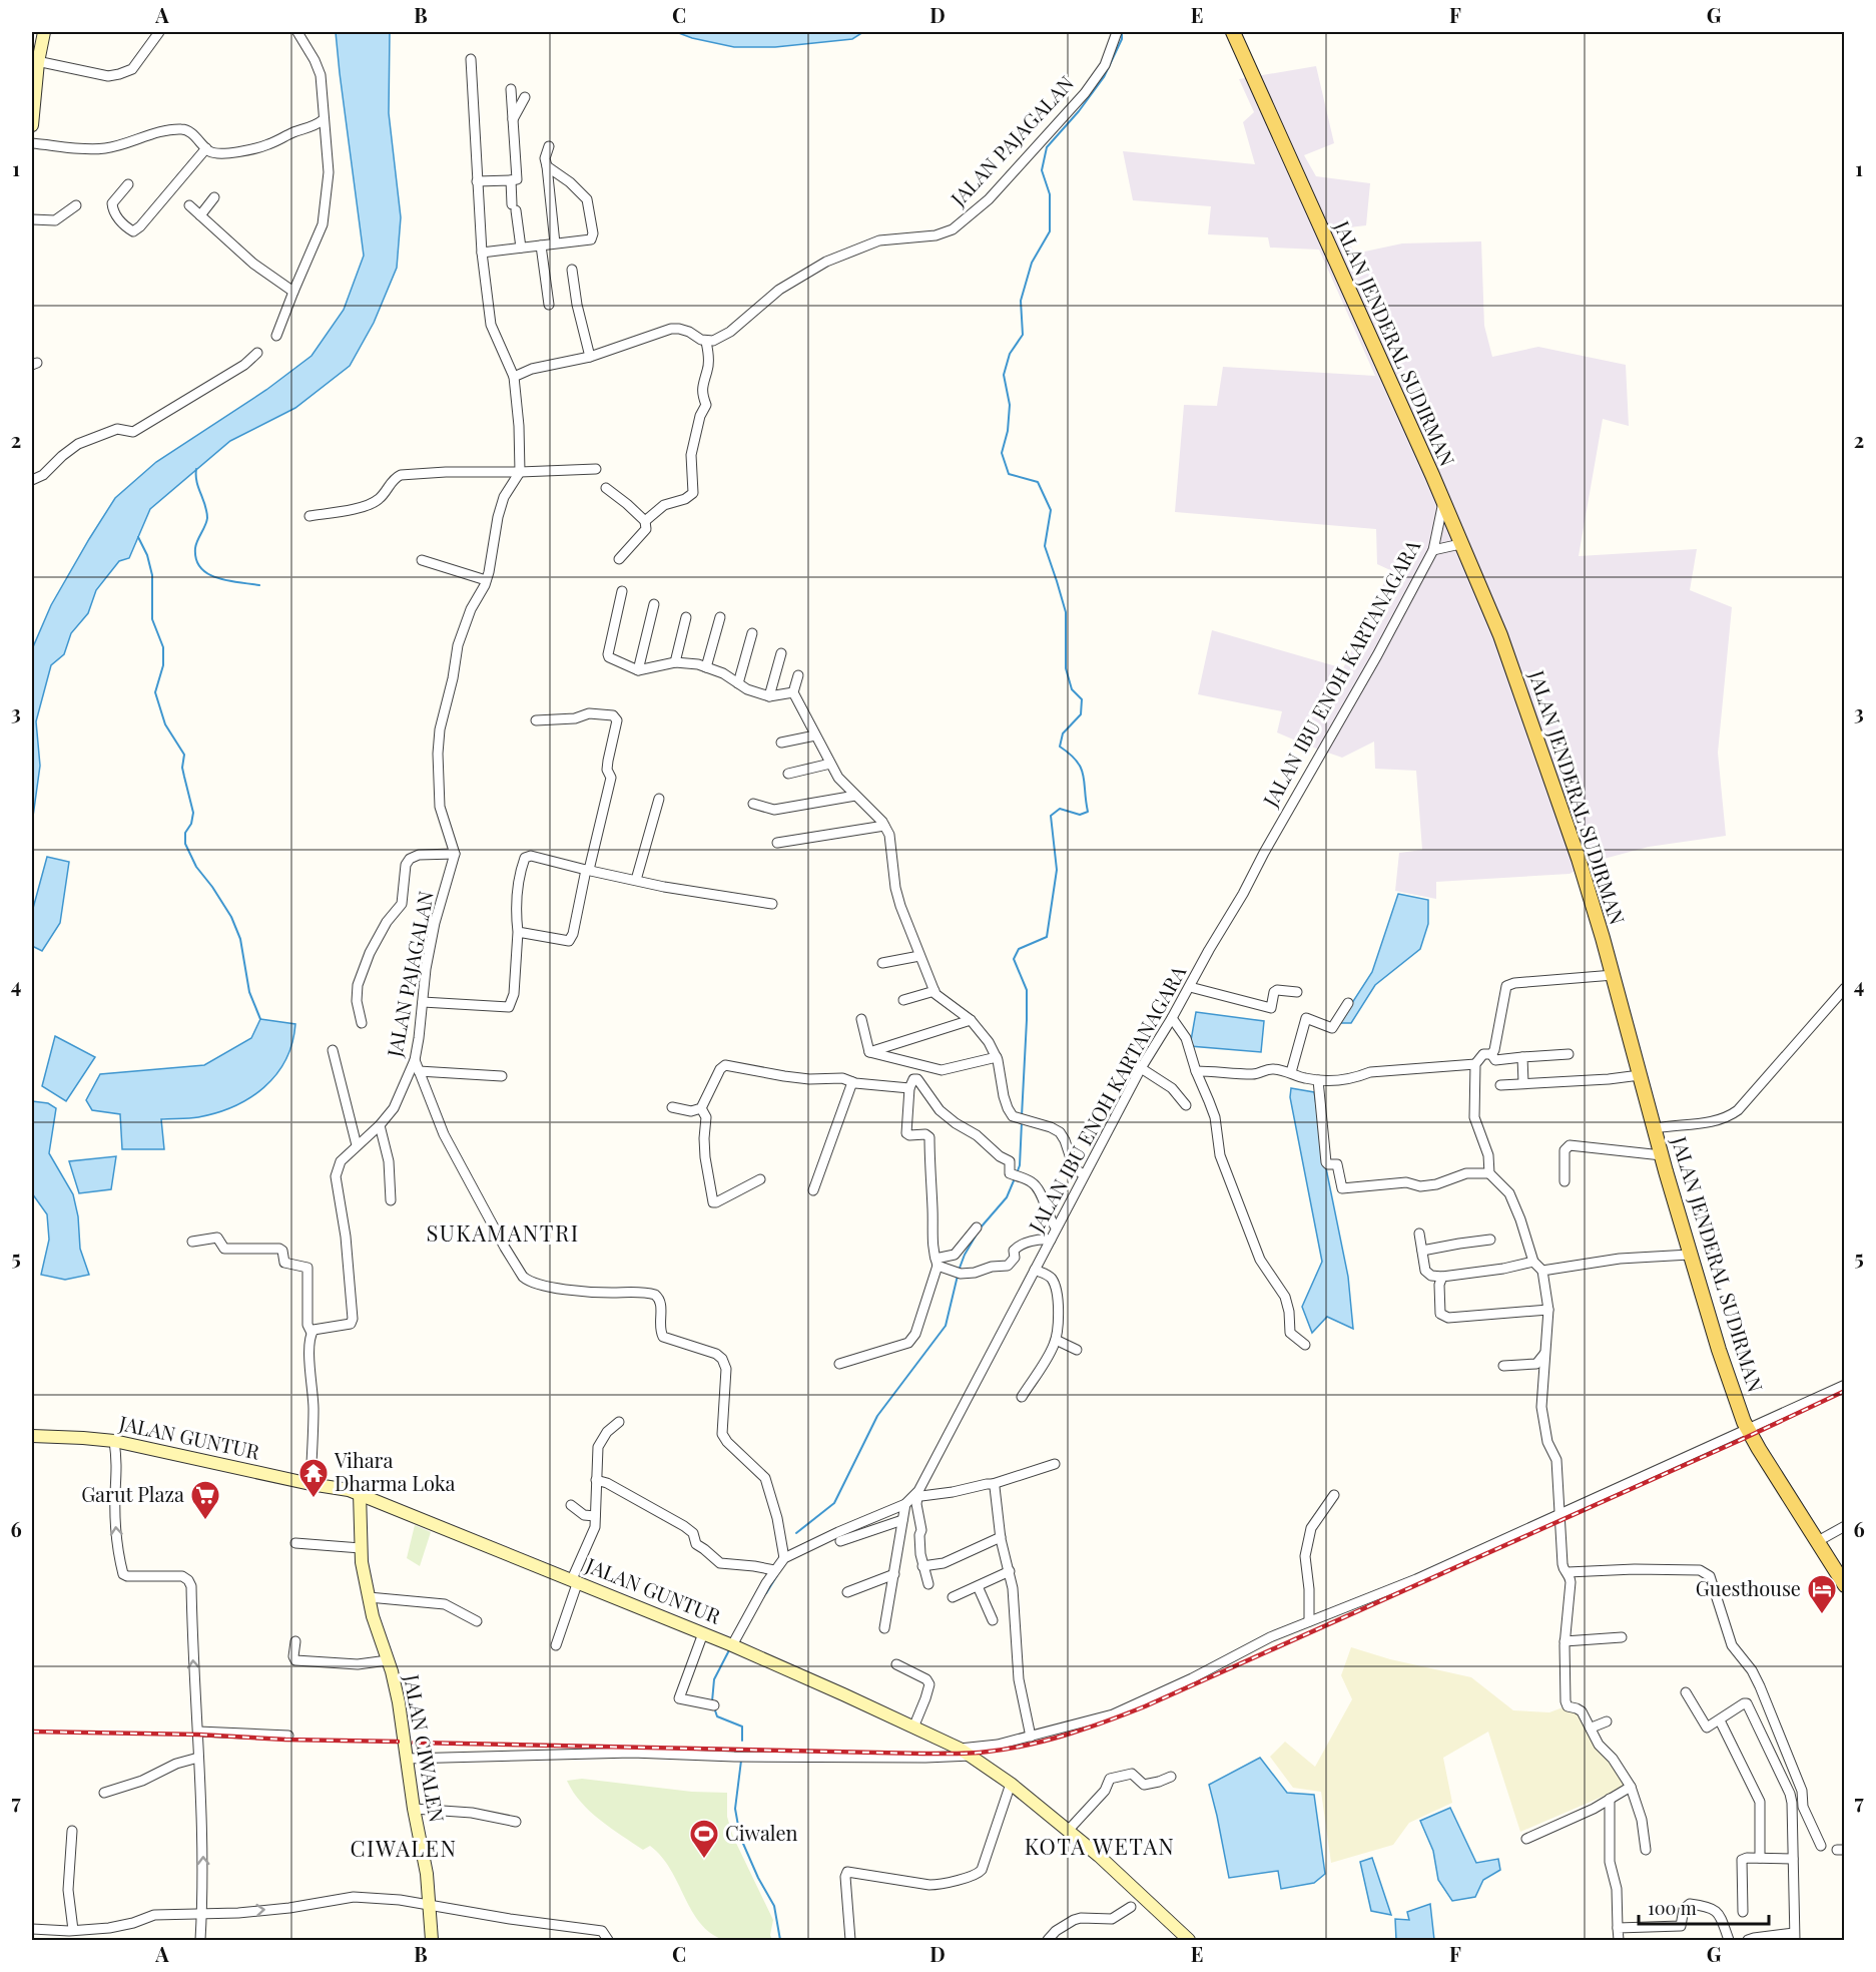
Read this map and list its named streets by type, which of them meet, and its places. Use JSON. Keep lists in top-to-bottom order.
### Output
{
  "streets": {
    "main road": ["JALAN JENDERAL SUDIRMAN"],
    "street": [
      "JALAN PAJAGALAN",
      "JALAN IBU ENOH KARTANAGARA",
      "JALAN GUNTUR",
      "JALAN CIWALEN"
    ]
  },
  "crossings": [
    ["JALAN JENDERAL SUDIRMAN", "JALAN IBU ENOH KARTANAGARA"],
    ["JALAN GUNTUR", "JALAN CIWALEN"]
  ],
  "districts": ["SUKAMANTRI", "KOTA WETAN", "CIWALEN"],
  "places": {
    "temple": ["Vihara Dharma Loka"],
    "supermarket": ["Garut Plaza"],
    "hotel": ["Guesthouse"],
    "sports": ["Ciwalen"]
  },
  "scale_bar": "100 m",
  "grid": {
    "columns": [
      "A",
      "B",
      "C",
      "D",
      "E",
      "F",
      "G"
    ],
    "rows": [
      "1",
      "2",
      "3",
      "4",
      "5",
      "6",
      "7"
    ]
  }
}
